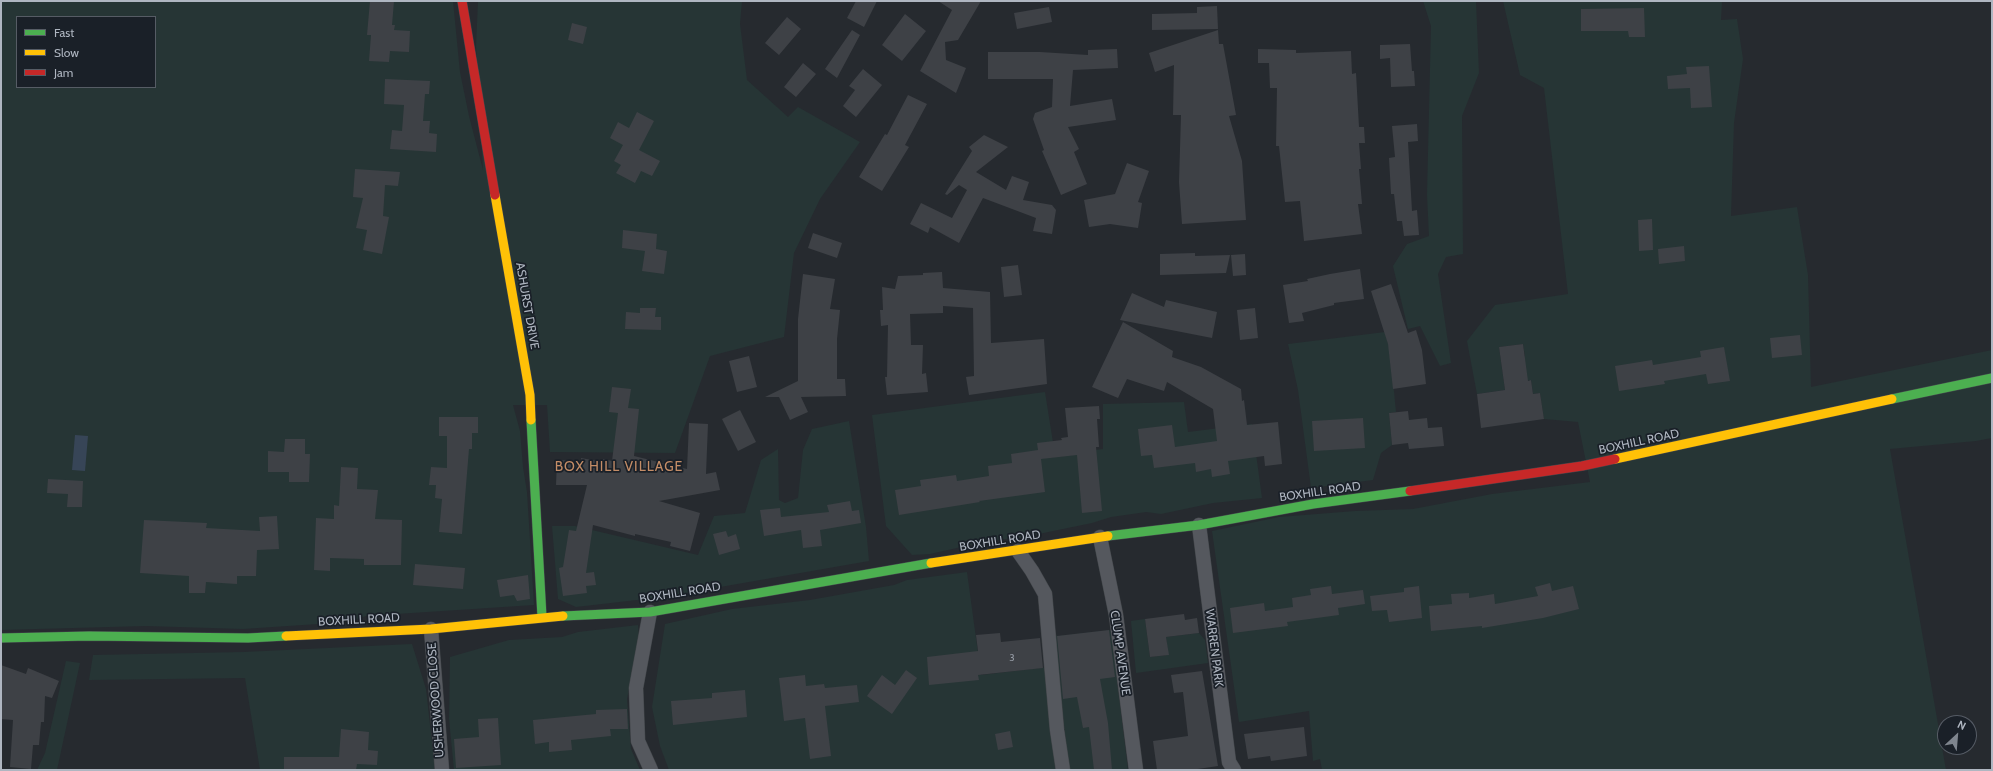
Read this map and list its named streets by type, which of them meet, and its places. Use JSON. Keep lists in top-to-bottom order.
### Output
{
  "streets": {
    "street": [
      "ASHURST DRIVE",
      "BOXHILL ROAD",
      "WARREN PARK",
      "CLUMP AVENUE",
      "USHERWOOD CLOSE"
    ]
  },
  "crossings": [
    ["ASHURST DRIVE", "BOXHILL ROAD"],
    ["BOXHILL ROAD", "WARREN PARK"],
    ["BOXHILL ROAD", "CLUMP AVENUE"],
    ["BOXHILL ROAD", "USHERWOOD CLOSE"]
  ],
  "districts": ["BOX HILL VILLAGE"],
  "house_numbers": ["3"],
  "legend": ["Fast", "Slow", "Jam"],
  "north": "top right"
}
